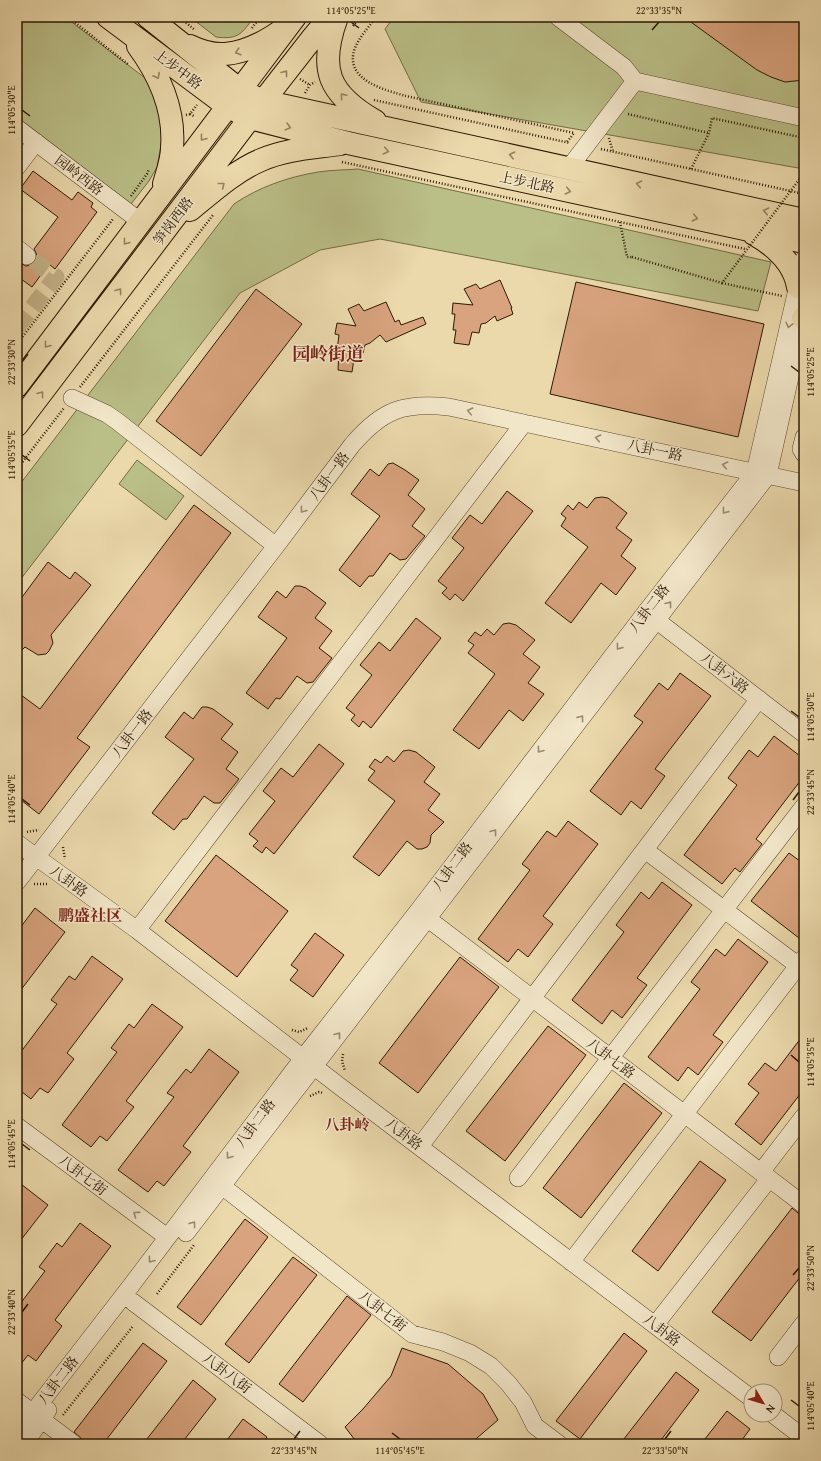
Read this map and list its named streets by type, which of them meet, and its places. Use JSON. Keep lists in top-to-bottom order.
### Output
{
  "streets": {
    "main road": ["上步中路", "上步北路", "笋岗西路"],
    "street": [
      "园岭西路",
      "八卦一路",
      "八卦二路",
      "八卦六路",
      "八卦路",
      "八卦七路",
      "八卦七街",
      "八卦八街"
    ]
  },
  "crossings": [
    ["上步中路", "上步北路"],
    ["上步中路", "笋岗西路"],
    ["园岭西路", "笋岗西路"],
    ["上步北路", "笋岗西路"],
    ["八卦一路", "八卦二路"],
    ["八卦一路", "八卦路"],
    ["八卦二路", "八卦六路"],
    ["八卦二路", "八卦路"],
    ["八卦二路", "八卦七路"],
    ["八卦二路", "八卦七街"],
    ["八卦二路", "八卦八街"]
  ],
  "one_way": ["八卦一路"],
  "districts": ["园岭街道", "鹏盛社区", "八卦岭"],
  "north": "bottom right",
  "coordinates": [
    "114°05'25\"E",
    "22°33'35\"N",
    "114°05'30\"E",
    "22°33'30\"N",
    "114°05'35\"E",
    "22°33'45\"N",
    "114°05'40\"E",
    "114°05'45\"E",
    "22°33'50\"N",
    "22°33'40\"N"
  ]
}
